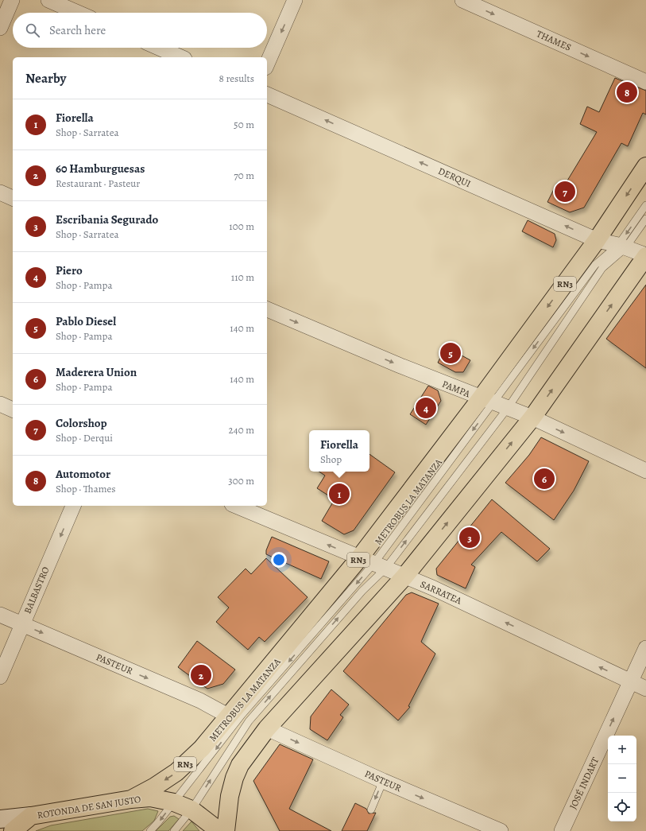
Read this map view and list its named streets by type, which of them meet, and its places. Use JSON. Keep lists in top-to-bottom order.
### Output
{
  "streets": {
    "highway": ["RN3", "ROTONDA DE SAN JUSTO"],
    "street": [
      "THAMES",
      "DERQUI",
      "PAMPA",
      "BALBASTRO",
      "SARRATEA",
      "PASTEUR",
      "JOSÉ INDART"
    ],
    "lane": ["METROBUS LA MATANZA"]
  },
  "crossings": [
    ["DERQUI", "RN3"],
    ["DERQUI", "METROBUS LA MATANZA"],
    ["RN3", "PAMPA"],
    ["RN3", "METROBUS LA MATANZA"],
    ["RN3", "SARRATEA"],
    ["RN3", "PASTEUR"],
    ["RN3", "ROTONDA DE SAN JUSTO"],
    ["PAMPA", "METROBUS LA MATANZA"],
    ["METROBUS LA MATANZA", "SARRATEA"],
    ["METROBUS LA MATANZA", "ROTONDA DE SAN JUSTO"],
    ["BALBASTRO", "PASTEUR"],
    ["SARRATEA", "JOSÉ INDART"]
  ],
  "one_way": [
    "THAMES",
    "DERQUI",
    "PAMPA",
    "BALBASTRO",
    "SARRATEA",
    "PASTEUR",
    "JOSÉ INDART"
  ],
  "page": {
    "search": "Search here",
    "heading": ["Nearby", "8 results"],
    "pins": [
      "8",
      "7",
      "5",
      "4",
      "6",
      "1",
      "3",
      "2"
    ],
    "list": [
      {
        "mark": "1",
        "name": "Fiorella",
        "note": "Shop · Sarratea",
        "value": "50 m"
      },
      {
        "mark": "2",
        "name": "60 Hamburguesas",
        "note": "Restaurant · Pasteur",
        "value": "70 m"
      },
      {
        "mark": "3",
        "name": "Escribania Segurado",
        "note": "Shop · Sarratea",
        "value": "100 m"
      },
      {
        "mark": "4",
        "name": "Piero",
        "note": "Shop · Pampa",
        "value": "110 m"
      },
      {
        "mark": "5",
        "name": "Pablo Diesel",
        "note": "Shop · Pampa",
        "value": "140 m"
      },
      {
        "mark": "6",
        "name": "Maderera Union",
        "note": "Shop · Pampa",
        "value": "140 m"
      },
      {
        "mark": "7",
        "name": "Colorshop",
        "note": "Shop · Derqui",
        "value": "240 m"
      },
      {
        "mark": "8",
        "name": "Automotor",
        "note": "Shop · Thames",
        "value": "300 m"
      }
    ],
    "popup": ["Fiorella", "Shop"],
    "map_buttons": ["+", "−"]
  }
}
